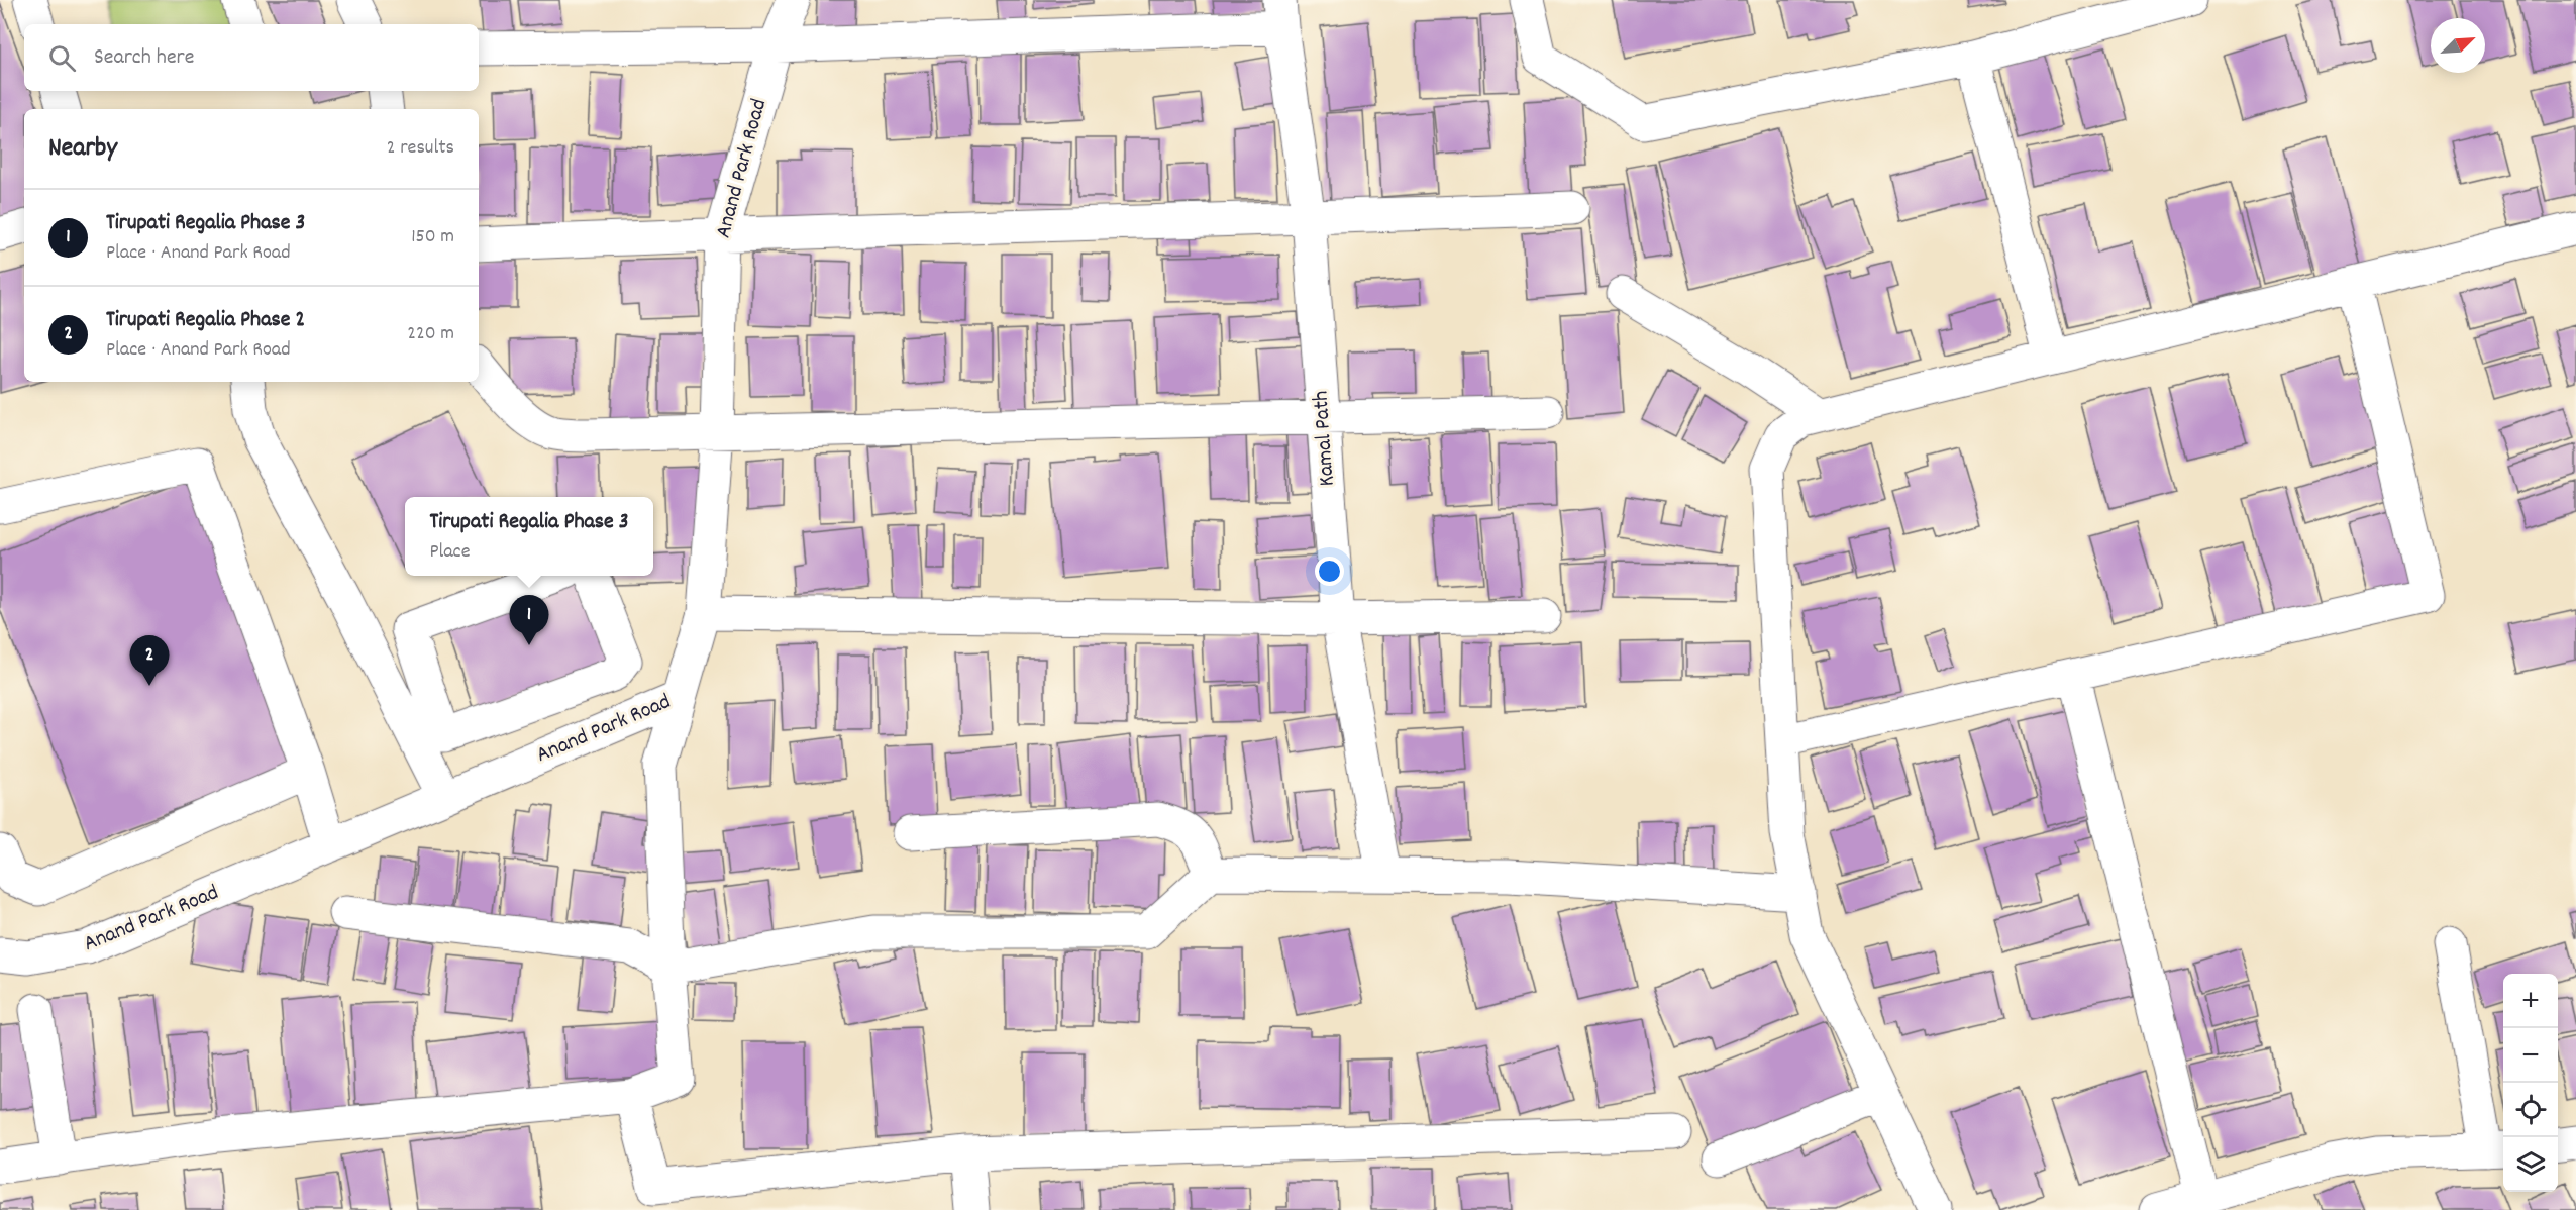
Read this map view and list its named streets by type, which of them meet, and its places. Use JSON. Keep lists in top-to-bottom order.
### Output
{
  "streets": {
    "street": ["Anand Park Road", "Kamal Path"]
  },
  "north": "top right",
  "page": {
    "search": "Search here",
    "heading": ["Nearby", "2 results"],
    "list": [
      {
        "mark": "1",
        "name": "Tirupati Regalia Phase 3",
        "note": "Place · Anand Park Road",
        "value": "150 m"
      },
      {
        "mark": "2",
        "name": "Tirupati Regalia Phase 2",
        "note": "Place · Anand Park Road",
        "value": "220 m"
      }
    ],
    "popup": ["Tirupati Regalia Phase 3", "Place"],
    "pins": ["1", "2"],
    "map_buttons": ["+", "−"]
  }
}
